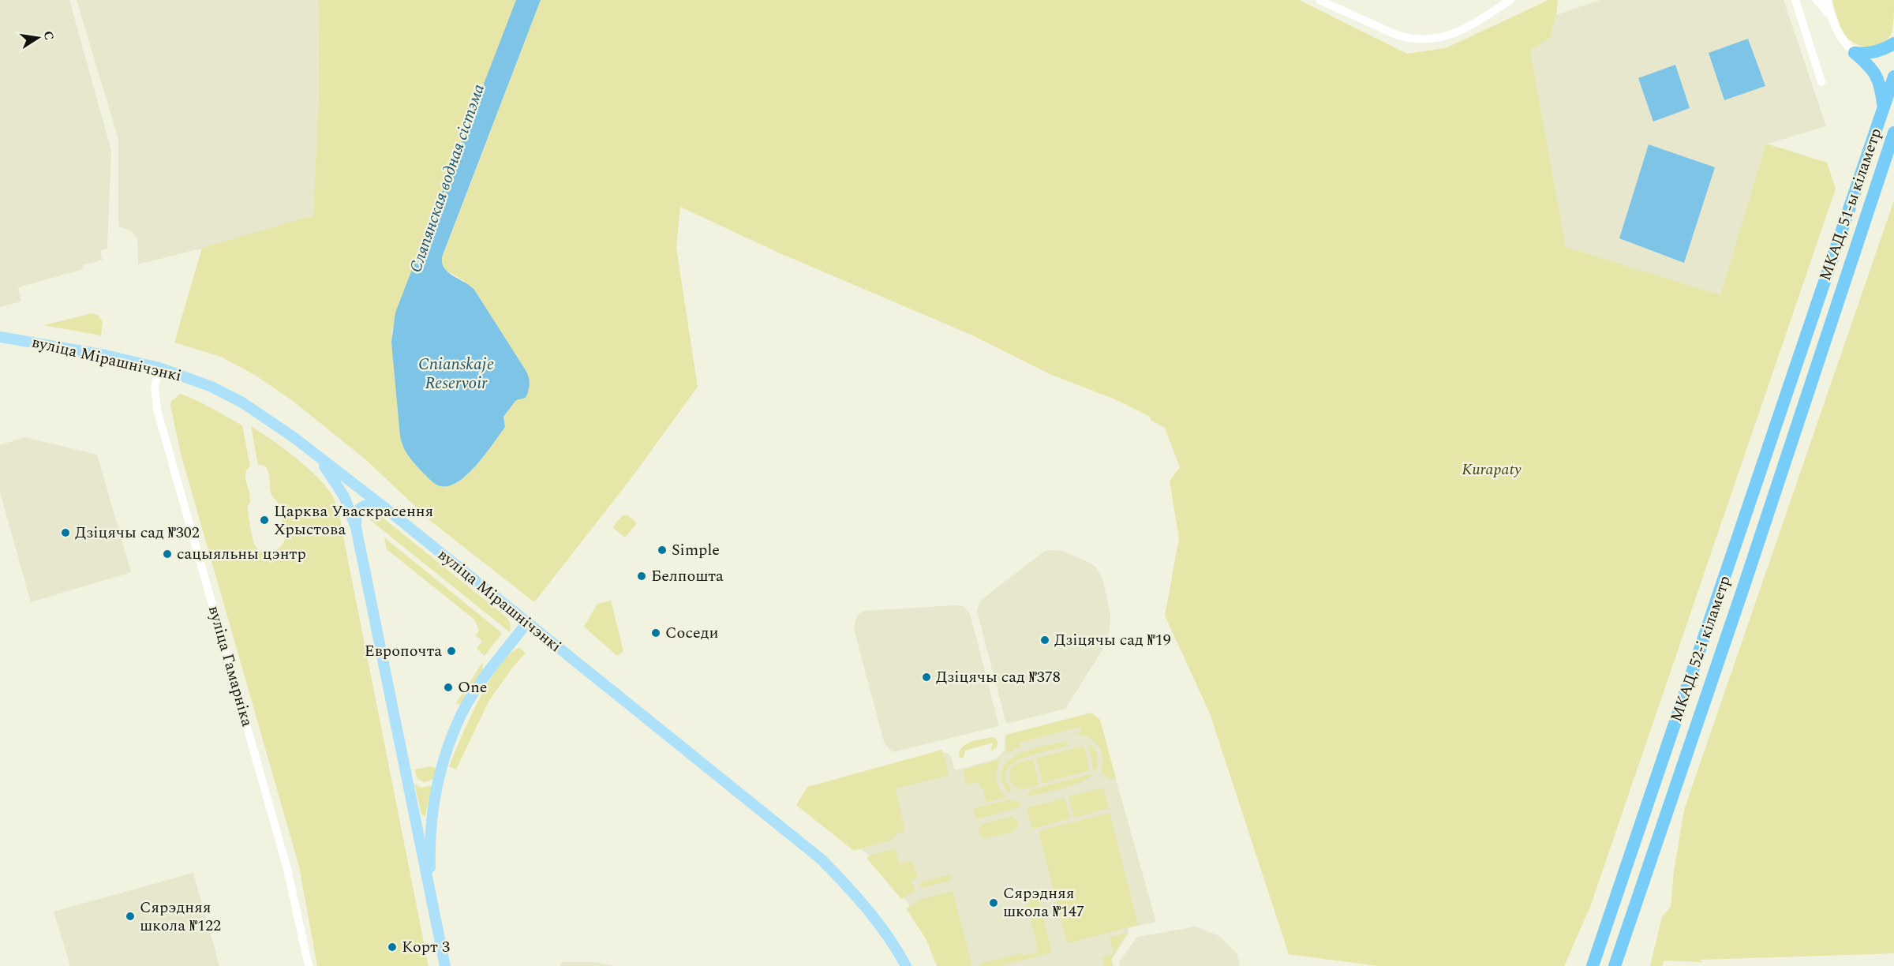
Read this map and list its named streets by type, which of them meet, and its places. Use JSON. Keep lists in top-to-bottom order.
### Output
{
  "streets": {
    "highway": ["МКАД, 51-ы кіламетр", "МКАД, 52-і кіламетр"],
    "main road": ["вуліца Мірашнічэнкі"],
    "street": ["вуліца Гамарніка"]
  },
  "crossings": [
    ["МКАД, 51-ы кіламетр", "МКАД, 52-і кіламетр"],
    ["вуліца Мірашнічэнкі", "вуліца Гамарніка"]
  ],
  "water": ["Сляпянская водная сістэма", "Cnianskaje Reservoir"],
  "parks": ["Kurapaty"],
  "places": [
    "Царква Уваскрасення Хрыстова",
    "Дзіцячы сад №302",
    "Simple",
    "сацыяльны цэнтр",
    "Белпошта",
    "Соседи",
    "Дзіцячы сад №19",
    "Европочта",
    "Дзіцячы сад №378",
    "One",
    "Сярэдняя школа №147",
    "Сярэдняя школа №122",
    "Корт 3"
  ],
  "north": "right"
}
